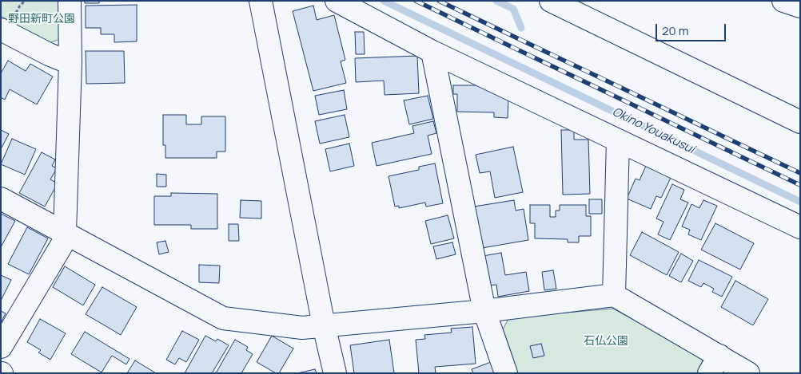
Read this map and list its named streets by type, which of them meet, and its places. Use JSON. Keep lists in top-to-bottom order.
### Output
{
  "water": ["Okino Youakusui"],
  "parks": ["野田新町公園", "石仏公園"],
  "scale_bar": "20 m"
}
